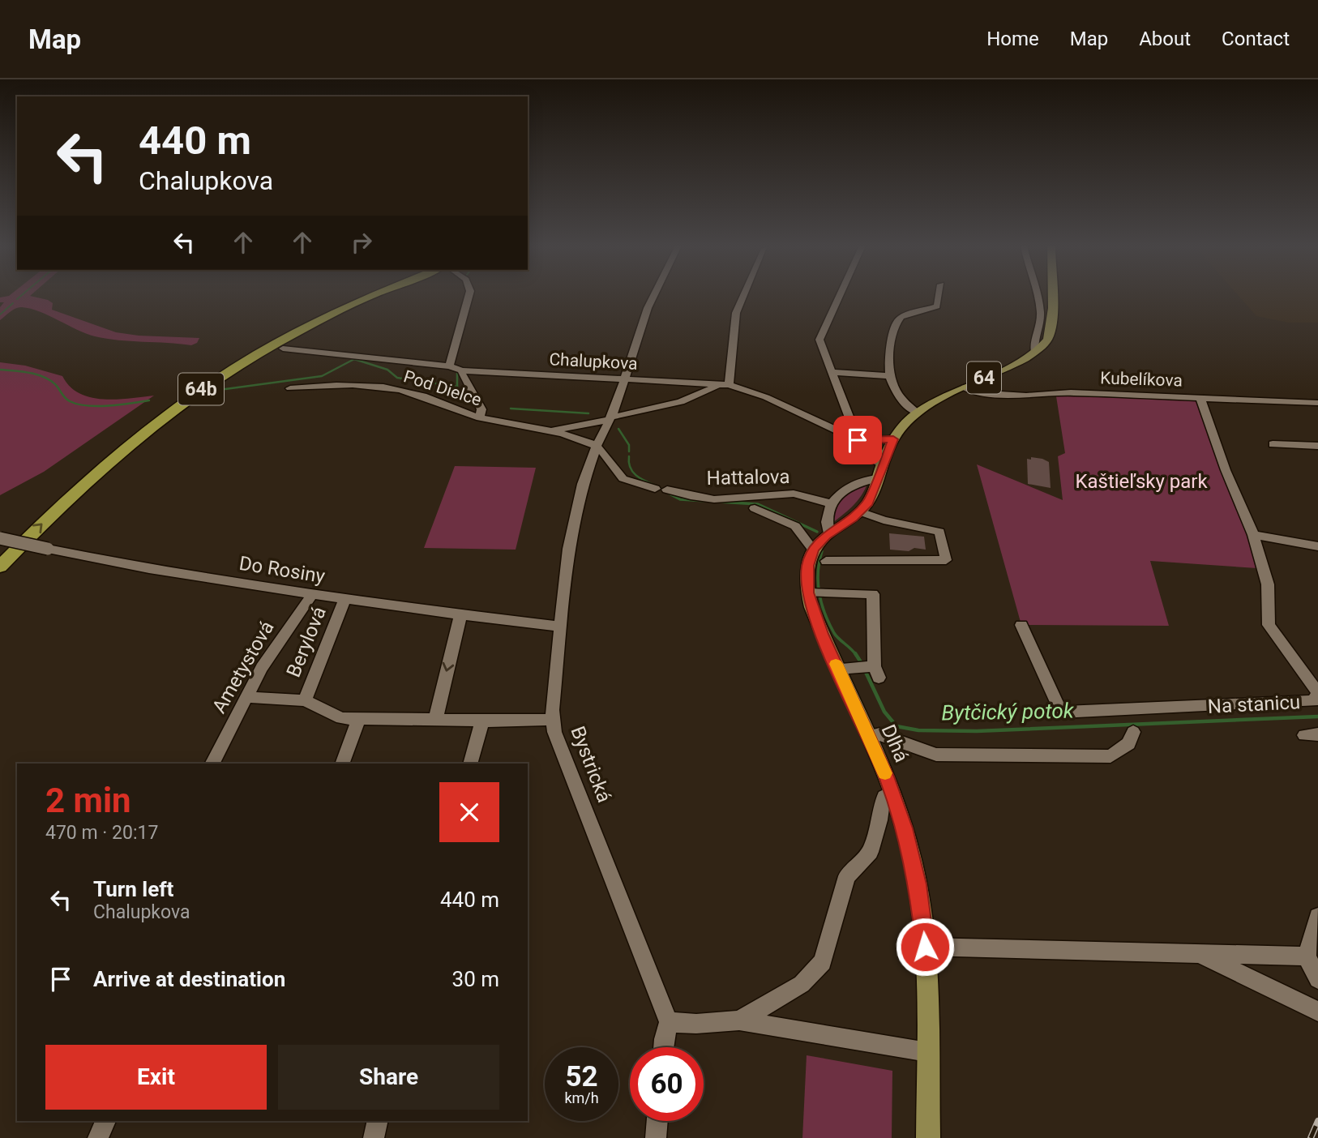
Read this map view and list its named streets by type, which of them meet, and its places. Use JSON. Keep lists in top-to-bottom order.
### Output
{
  "streets": {
    "highway": ["64b"],
    "main road": ["64", "Dlhá"],
    "street": [
      "Chalupkova",
      "Kubelíkova",
      "Pod Dielce",
      "Hattalova",
      "Do Rosiny",
      "Berylová",
      "Ametystová",
      "Na stanicu",
      "Bystrická"
    ]
  },
  "crossings": [
    ["Chalupkova", "64"],
    ["Chalupkova", "Pod Dielce"],
    ["Chalupkova", "Bystrická"],
    ["64", "Kubelíkova"],
    ["64", "Hattalova"],
    ["64", "Dlhá"],
    ["Kubelíkova", "Na stanicu"],
    ["Pod Dielce", "Bystrická"],
    ["Hattalova", "Dlhá"],
    ["Do Rosiny", "Berylová"],
    ["Do Rosiny", "Ametystová"],
    ["Do Rosiny", "Bystrická"]
  ],
  "water": ["Bytčický potok"],
  "parks": ["Kaštieľsky park"],
  "page": {
    "header": "Map",
    "nav": [
      "Home",
      "Map",
      "About",
      "Contact"
    ],
    "turn": ["440 m", "Chalupkova"],
    "heading": ["2 min", "470 m · 20:17"],
    "list": [
      {
        "name": "Turn left",
        "note": "Chalupkova",
        "value": "440 m"
      },
      {
        "name": "Arrive at destination",
        "value": "30 m"
      }
    ],
    "buttons": ["Exit", "Share"],
    "speed": "52 km/h",
    "limit": "60"
  }
}
